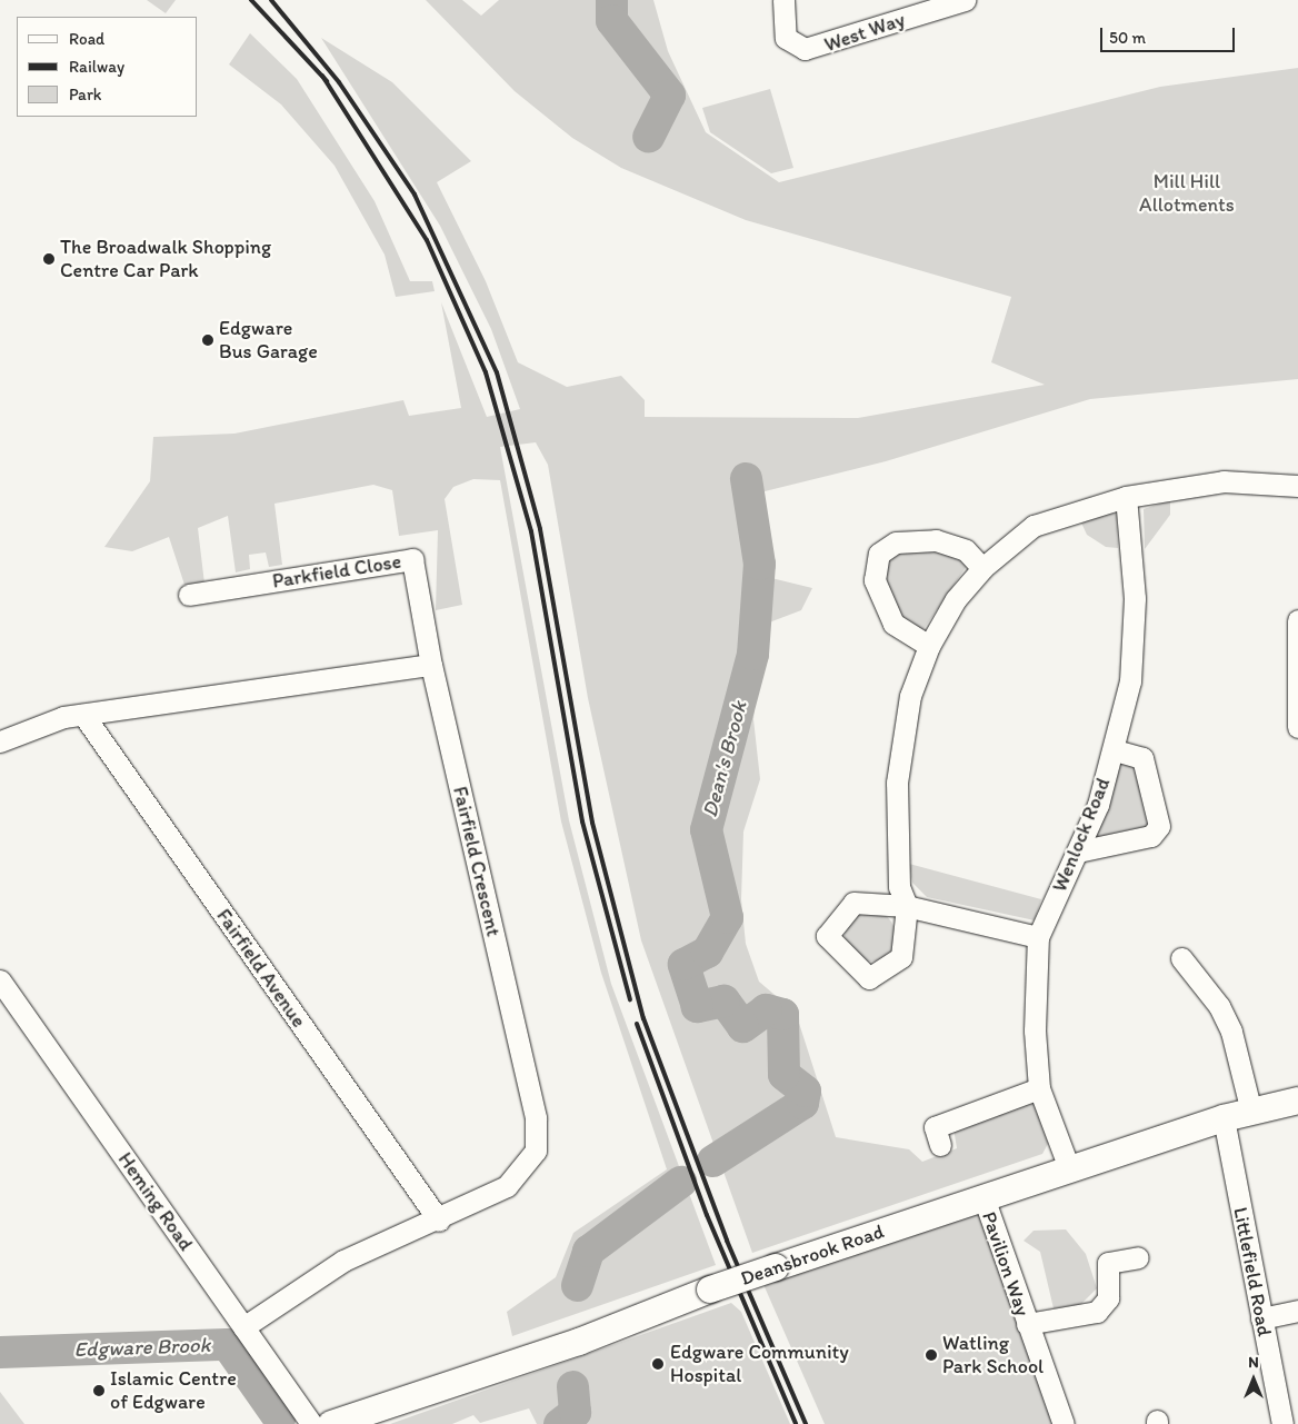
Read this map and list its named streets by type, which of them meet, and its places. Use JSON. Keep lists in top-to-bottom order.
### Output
{
  "streets": {
    "main road": ["Deansbrook Road"],
    "street": [
      "West Way",
      "Parkfield Close",
      "Wenlock Road",
      "Fairfield Crescent",
      "Fairfield Avenue",
      "Heming Road",
      "Pavilion Way",
      "Littlefield Road"
    ]
  },
  "crossings": [
    ["Parkfield Close", "Fairfield Crescent"],
    ["Wenlock Road", "Deansbrook Road"],
    ["Fairfield Crescent", "Fairfield Avenue"],
    ["Fairfield Crescent", "Heming Road"],
    ["Deansbrook Road", "Pavilion Way"],
    ["Deansbrook Road", "Littlefield Road"]
  ],
  "water": ["Dean's Brook", "Edgware Brook"],
  "parks": ["Mill Hill Allotments"],
  "places": [
    "The Broadwalk Shopping Centre Car Park",
    "Edgware Bus Garage",
    "Watling Park School",
    "Edgware Community Hospital",
    "Islamic Centre of Edgware"
  ],
  "legend": ["Road", "Railway", "Park"],
  "scale_bar": "50 m",
  "north": "top"
}
